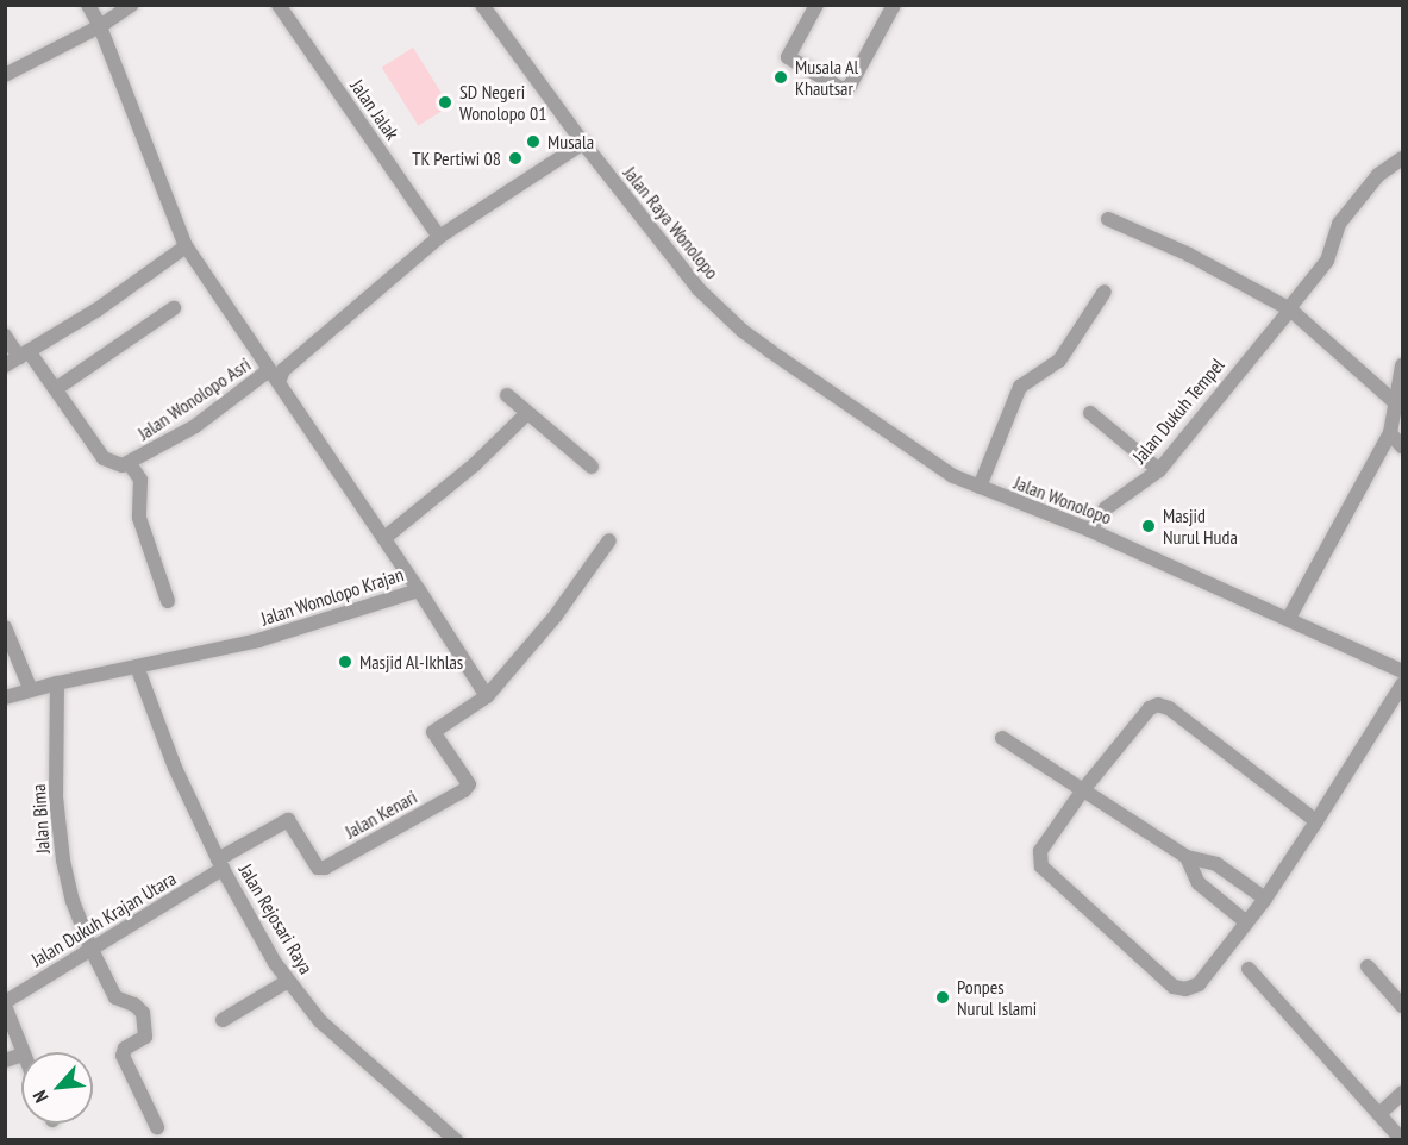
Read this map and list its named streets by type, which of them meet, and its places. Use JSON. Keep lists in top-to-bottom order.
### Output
{
  "streets": {
    "street": [
      "Jalan Jalak",
      "Jalan Raya Wonolopo",
      "Jalan Wonolopo Asri",
      "Jalan Dukuh Tempel",
      "Jalan Wonolopo",
      "Jalan Wonolopo Krajan",
      "Jalan Kenari",
      "Jalan Bima",
      "Jalan Dukuh Krajan Utara",
      "Jalan Rejosari Raya"
    ]
  },
  "crossings": [
    ["Jalan Raya Wonolopo", "Jalan Wonolopo"],
    ["Jalan Wonolopo Asri", "Jalan Wonolopo Krajan"],
    ["Jalan Dukuh Tempel", "Jalan Wonolopo"],
    ["Jalan Wonolopo Krajan", "Jalan Rejosari Raya"],
    ["Jalan Kenari", "Jalan Dukuh Krajan Utara"],
    ["Jalan Kenari", "Jalan Rejosari Raya"],
    ["Jalan Bima", "Jalan Dukuh Krajan Utara"],
    ["Jalan Dukuh Krajan Utara", "Jalan Rejosari Raya"]
  ],
  "places": [
    "Musala Al Khautsar",
    "SD Negeri Wonolopo 01",
    "Musala",
    "TK Pertiwi 08",
    "Masjid Nurul Huda",
    "Masjid Al-Ikhlas",
    "Ponpes Nurul Islami"
  ],
  "north": "bottom left"
}
